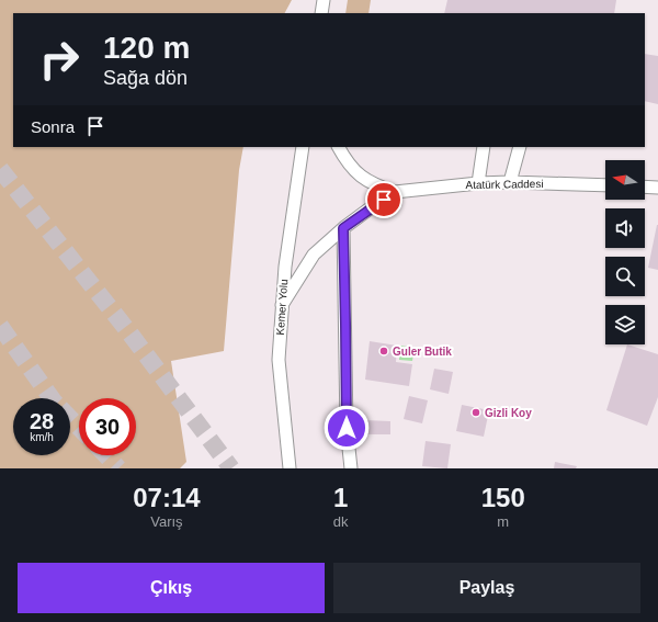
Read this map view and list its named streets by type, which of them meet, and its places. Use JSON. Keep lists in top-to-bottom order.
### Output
{
  "streets": {
    "street": ["Atatürk Caddesi", "Kemer Yolu"]
  },
  "places": ["Guler Butik", "Gizli Koy"],
  "north": "left",
  "page": {
    "turn": ["120 m", "Sağa dön"],
    "then": "Sonra",
    "speed": "28 km/h",
    "limit": "30",
    "eta": [
      "07:14",
      "Varış",
      "1",
      "dk",
      "150",
      "m"
    ],
    "buttons": ["Çıkış", "Paylaş"]
  }
}
